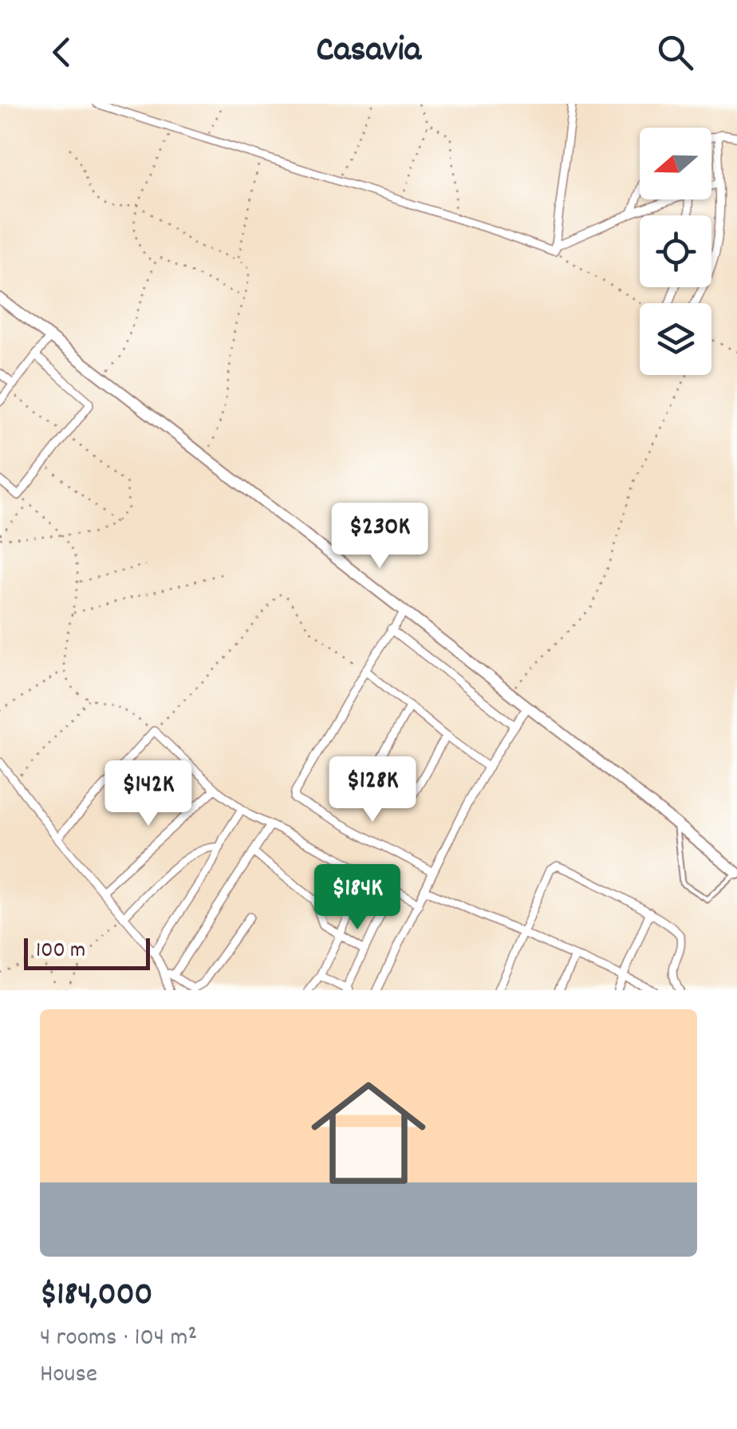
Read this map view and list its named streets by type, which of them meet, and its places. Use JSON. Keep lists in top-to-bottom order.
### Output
{
  "scale_bar": "100 m",
  "north": "left",
  "page": {
    "header": "Casavia",
    "price": [
      "$230K",
      "$128K",
      "$142K",
      "$184K"
    ],
    "scale": "100 m",
    "list": [
      {
        "name": "$184,000",
        "note": "4 rooms · 104 m² · House"
      }
    ]
  }
}
